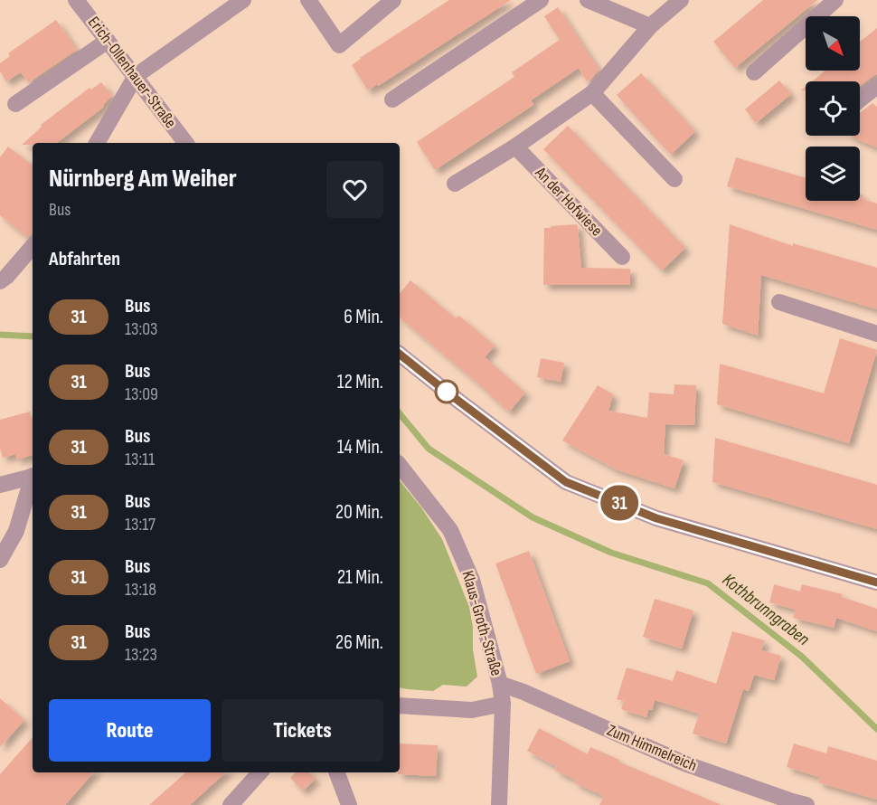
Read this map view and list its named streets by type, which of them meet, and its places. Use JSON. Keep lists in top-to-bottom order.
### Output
{
  "streets": {
    "street": [
      "Erich-Ollenhauer-Straße",
      "An der Hofwiese",
      "Klaus-Groth-Straße",
      "Zum Himmelreich"
    ]
  },
  "crossings": [
    ["Klaus-Groth-Straße", "Zum Himmelreich"]
  ],
  "water": ["Kothbrunngraben"],
  "lines": ["bus line 31"],
  "north": "bottom right",
  "page": {
    "on_map": "31",
    "heading": [
      ["Nürnberg Am Weiher", "Bus"],
      "Abfahrten"
    ],
    "list": [
      {
        "mark": "31",
        "name": "Bus",
        "note": "13:03",
        "value": "6 Min."
      },
      {
        "mark": "31",
        "name": "Bus",
        "note": "13:09",
        "value": "12 Min."
      },
      {
        "mark": "31",
        "name": "Bus",
        "note": "13:11",
        "value": "14 Min."
      },
      {
        "mark": "31",
        "name": "Bus",
        "note": "13:17",
        "value": "20 Min."
      },
      {
        "mark": "31",
        "name": "Bus",
        "note": "13:18",
        "value": "21 Min."
      },
      {
        "mark": "31",
        "name": "Bus",
        "note": "13:23",
        "value": "26 Min."
      }
    ],
    "buttons": ["Route", "Tickets"]
  }
}
